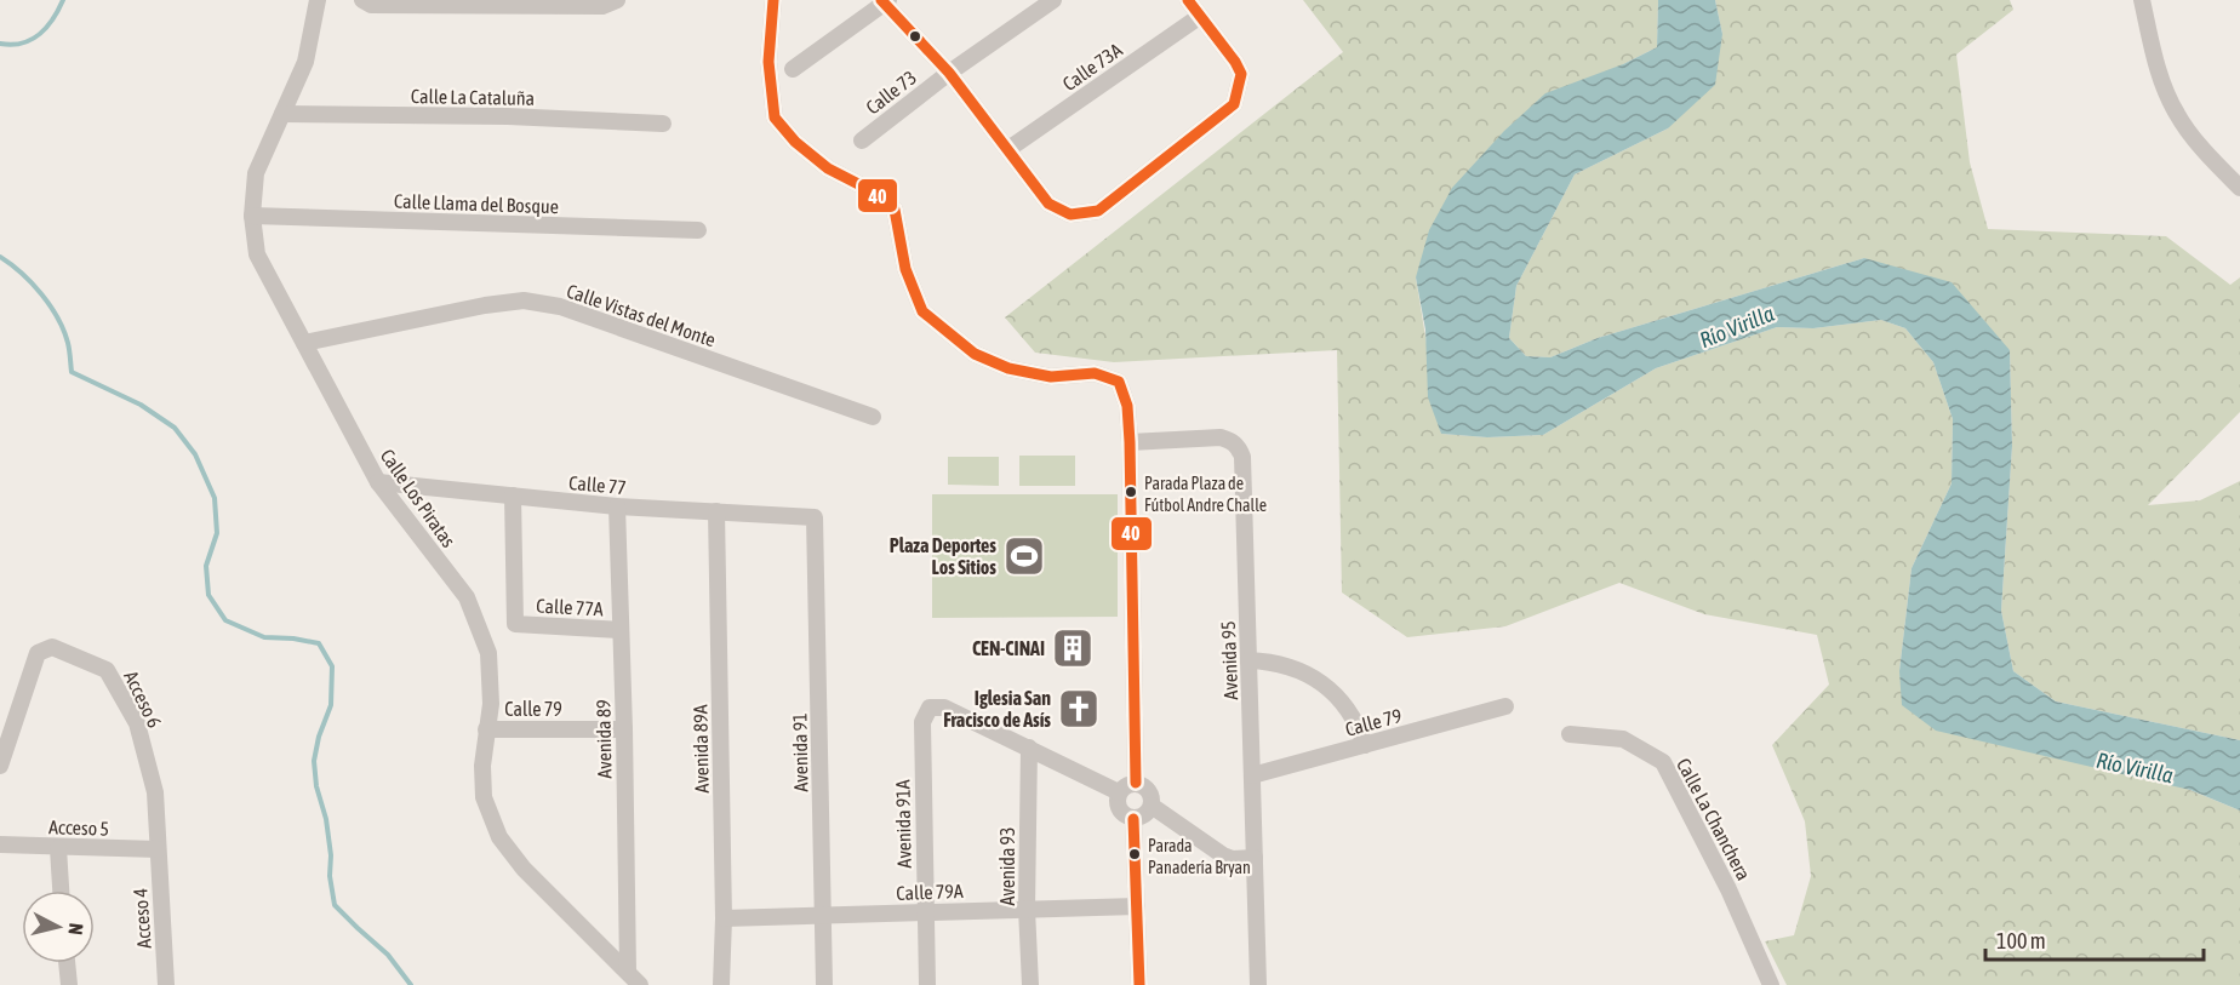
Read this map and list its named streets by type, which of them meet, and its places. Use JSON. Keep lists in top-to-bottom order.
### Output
{
  "streets": {
    "street": [
      "Calle 73A",
      "Calle 73",
      "Calle La Cataluña",
      "Calle Llama del Bosque",
      "Calle Vistas del Monte",
      "Calle 77",
      "Calle Los Piratas",
      "Calle 77A",
      "Avenida 95",
      "Acceso 6",
      "Calle 79",
      "Avenida 89",
      "Avenida 89A",
      "Avenida 91",
      "Calle La Chanchera",
      "Avenida 91A",
      "Acceso 5",
      "Avenida 93",
      "Calle 79A",
      "Acceso 4"
    ]
  },
  "crossings": [
    ["Calle La Cataluña", "Calle Los Piratas"],
    ["Calle Llama del Bosque", "Calle Los Piratas"],
    ["Calle Vistas del Monte", "Calle Los Piratas"],
    ["Calle 77", "Calle Los Piratas"],
    ["Calle 77", "Calle 77A"],
    ["Calle 77", "Avenida 89"],
    ["Calle 77", "Avenida 89A"],
    ["Calle 77", "Avenida 91"],
    ["Calle Los Piratas", "Calle 79"],
    ["Calle Los Piratas", "Avenida 89"],
    ["Calle 77A", "Avenida 89"],
    ["Avenida 95", "Calle 79"],
    ["Acceso 6", "Acceso 5"],
    ["Acceso 6", "Acceso 4"],
    ["Calle 79", "Avenida 89"],
    ["Avenida 89A", "Calle 79A"],
    ["Avenida 91", "Calle 79A"],
    ["Avenida 91A", "Avenida 93"],
    ["Avenida 91A", "Calle 79A"],
    ["Acceso 5", "Acceso 4"],
    ["Avenida 93", "Calle 79A"]
  ],
  "water": ["Río Virilla"],
  "places": {
    "other": ["Parada Plaza de Fútbol Andre Challe", "Parada Panadería Bryan"],
    "sports": ["Plaza Deportes Los Sitios"],
    "building": ["CEN-CINAI"],
    "church": ["Iglesia San Fracisco de Asís"]
  },
  "lines": ["transit line 40"],
  "scale_bar": "100 m",
  "north": "right"
}
